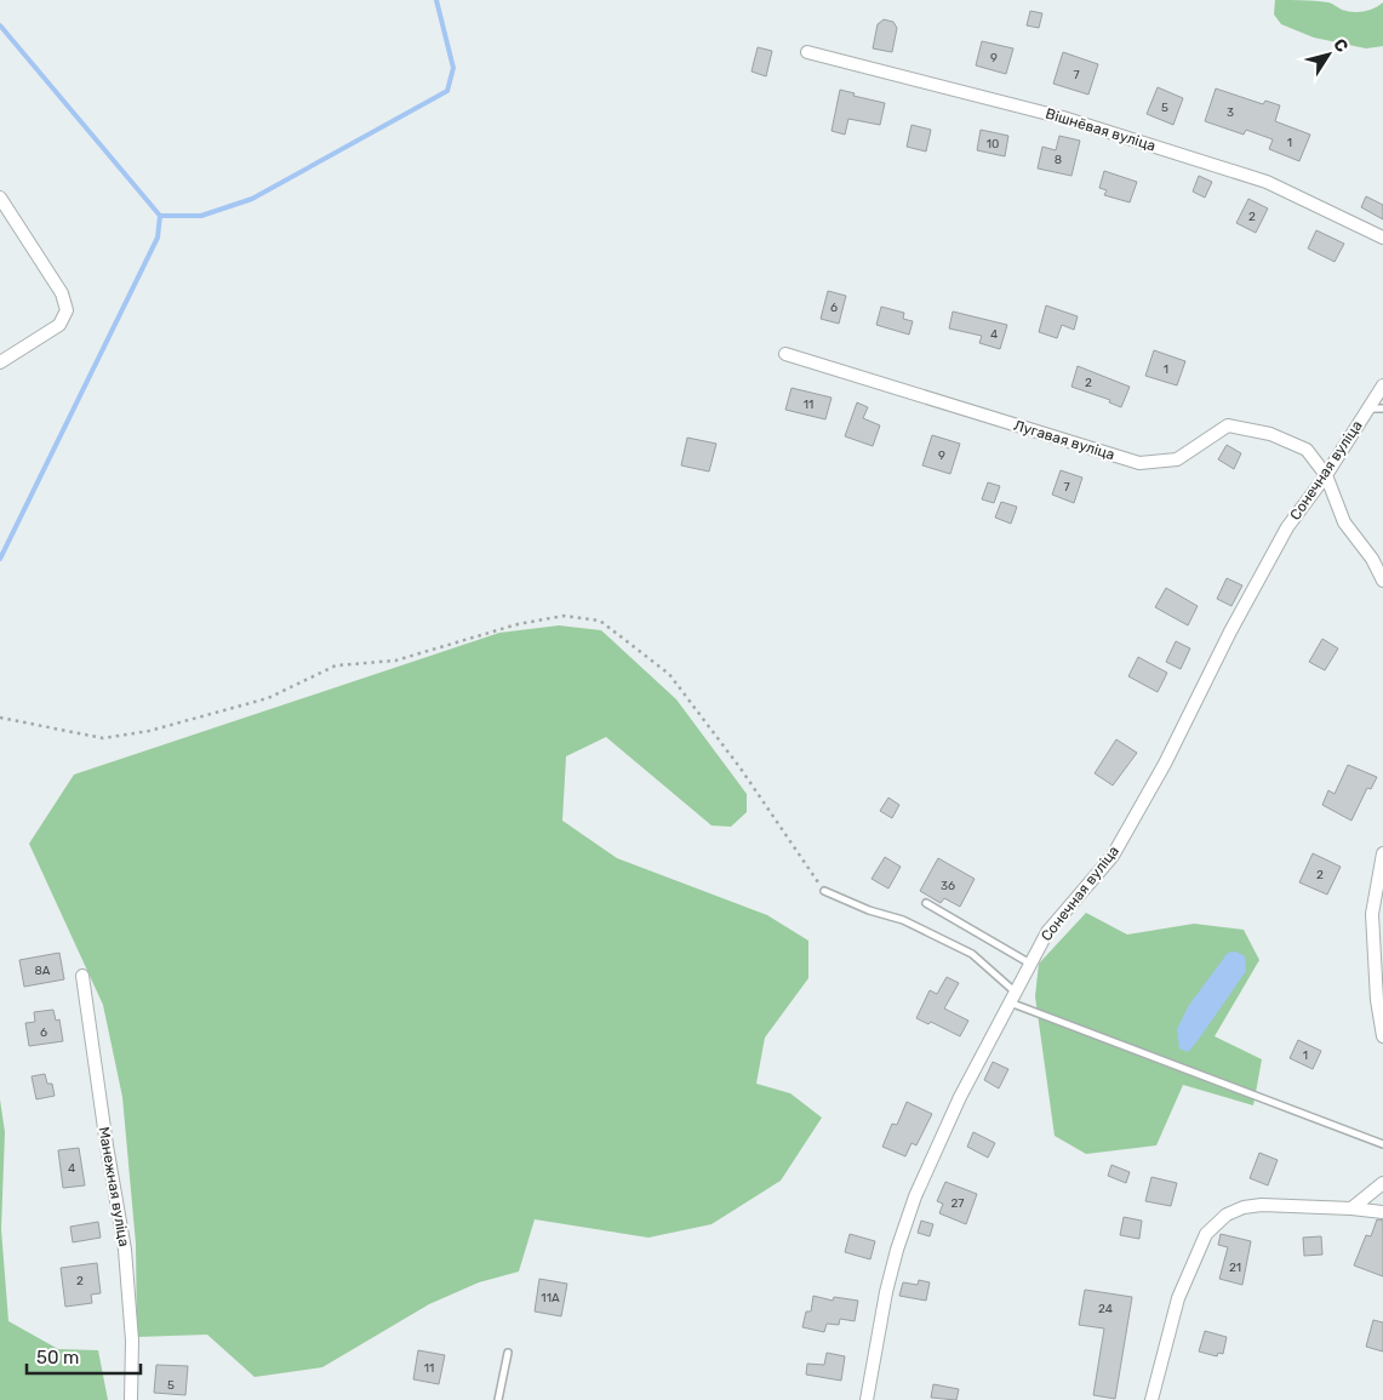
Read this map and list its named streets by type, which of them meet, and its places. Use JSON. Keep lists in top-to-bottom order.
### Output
{
  "streets": {
    "street": [
      "Вішнёвая вуліца",
      "Лугавая вуліца",
      "Сонечная вуліца",
      "Манежная вуліца"
    ]
  },
  "crossings": [
    ["Лугавая вуліца", "Сонечная вуліца"]
  ],
  "house_numbers": [
    "9",
    "7",
    "5",
    "3",
    "1",
    "10",
    "8",
    "2",
    "6",
    "4",
    "1",
    "2",
    "11",
    "9",
    "7",
    "2",
    "36",
    "8А",
    "6",
    "1",
    "4",
    "27",
    "21",
    "2",
    "11А",
    "24",
    "11",
    "5"
  ],
  "scale_bar": "50 m",
  "north": "top right"
}
